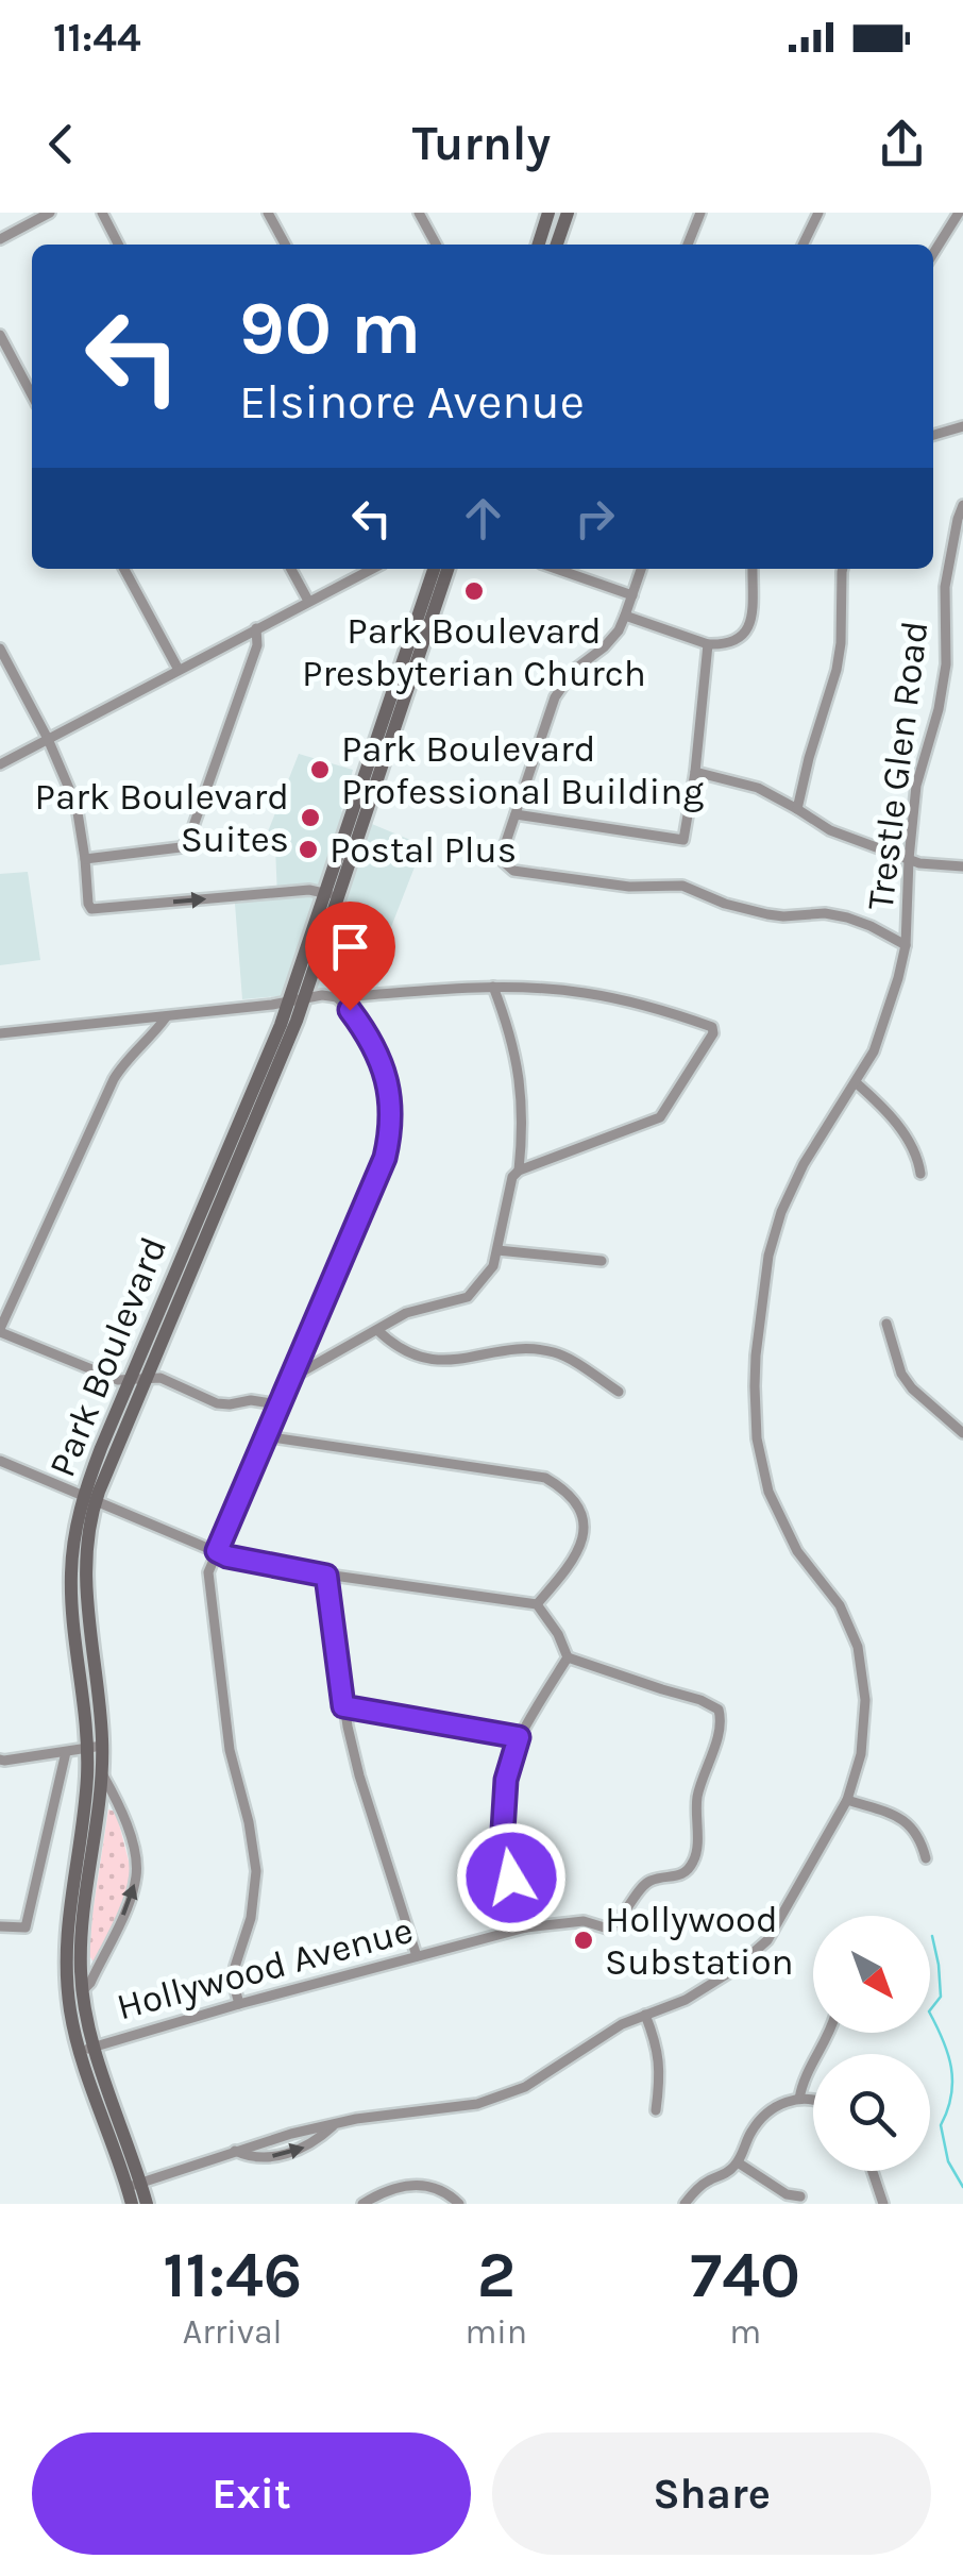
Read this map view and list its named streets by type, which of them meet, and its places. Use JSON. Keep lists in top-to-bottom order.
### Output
{
  "streets": {
    "main road": ["Park Boulevard"],
    "street": ["Trestle Glen Road", "Hollywood Avenue"]
  },
  "crossings": [
    ["Trestle Glen Road", "Park Boulevard"],
    ["Park Boulevard", "Hollywood Avenue"]
  ],
  "places": [
    "Park Boulevard Presbyterian Church",
    "Park Boulevard Professional Building",
    "Park Boulevard Suites",
    "Postal Plus",
    "Hollywood Substation"
  ],
  "north": "bottom right",
  "page": {
    "status": "11:44",
    "header": "Turnly",
    "turn": ["90 m", "Elsinore Avenue"],
    "eta": [
      "11:46",
      "Arrival",
      "2",
      "min",
      "740",
      "m"
    ],
    "buttons": ["Exit", "Share"]
  }
}
